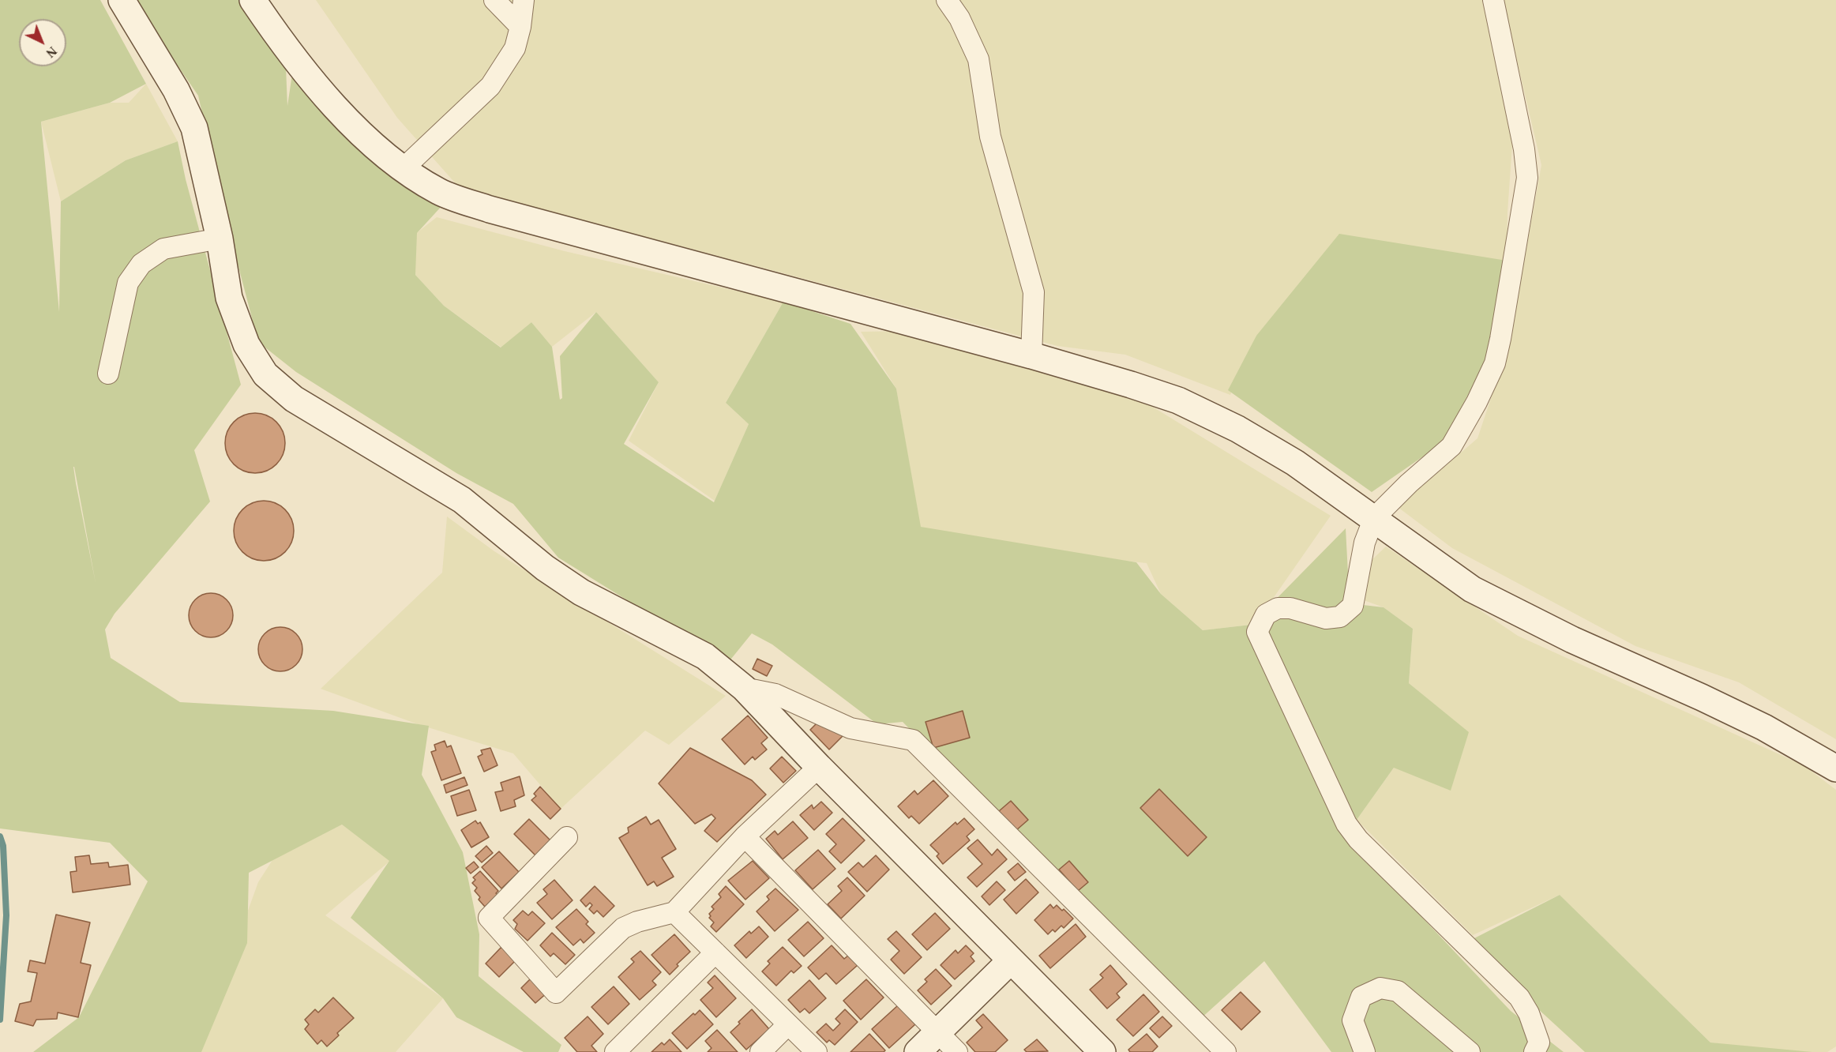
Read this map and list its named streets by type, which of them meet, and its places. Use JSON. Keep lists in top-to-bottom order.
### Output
{
  "north": "bottom right"
}
